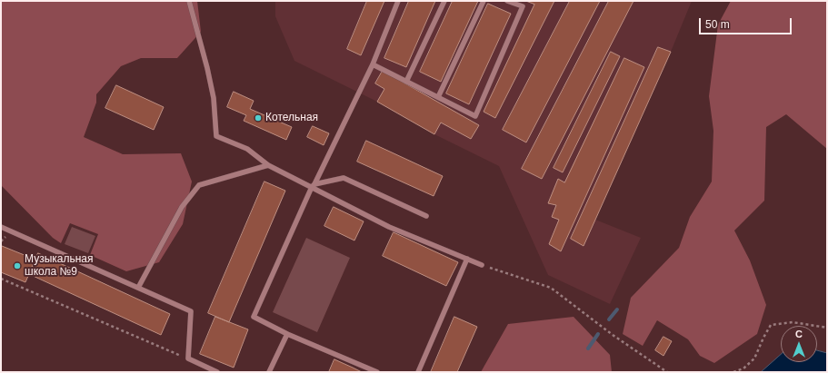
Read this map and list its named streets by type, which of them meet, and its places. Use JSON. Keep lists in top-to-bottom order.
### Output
{
  "places": ["Котельная", "Музыкальная школа №9"],
  "scale_bar": "50 m",
  "north": "top"
}
